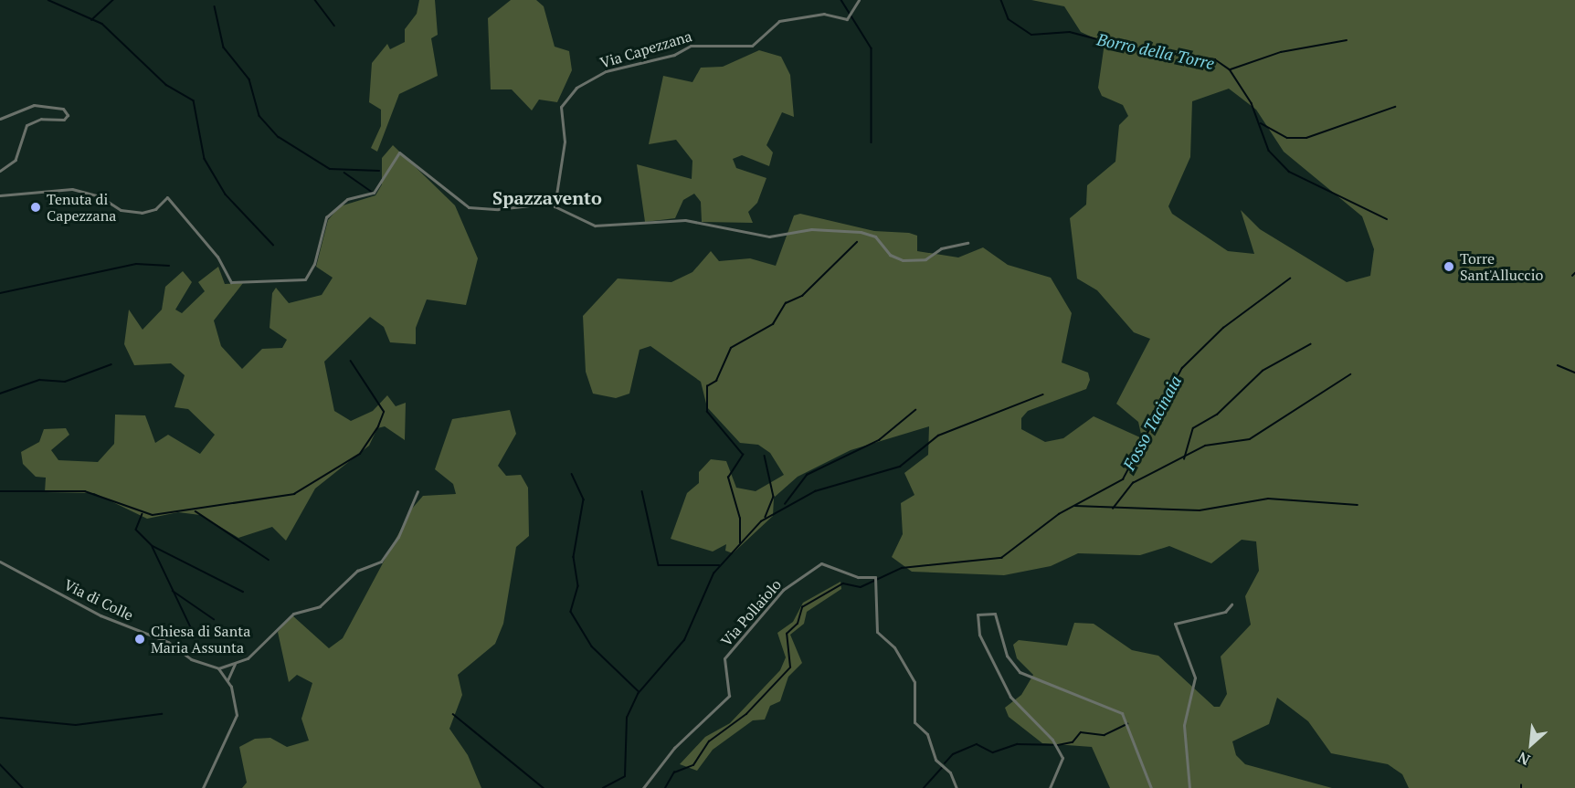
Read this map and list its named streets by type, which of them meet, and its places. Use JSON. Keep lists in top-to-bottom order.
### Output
{
  "streets": {
    "street": ["Via Capezzana", "Via di Colle", "Via Pollaiolo"]
  },
  "districts": ["Spazzavento"],
  "water": ["Borro della Torre", "Fosso Tacinaia"],
  "places": ["Tenuta di Capezzana", "Torre Sant'Alluccio", "Chiesa di Santa Maria Assunta"],
  "north": "bottom left"
}
